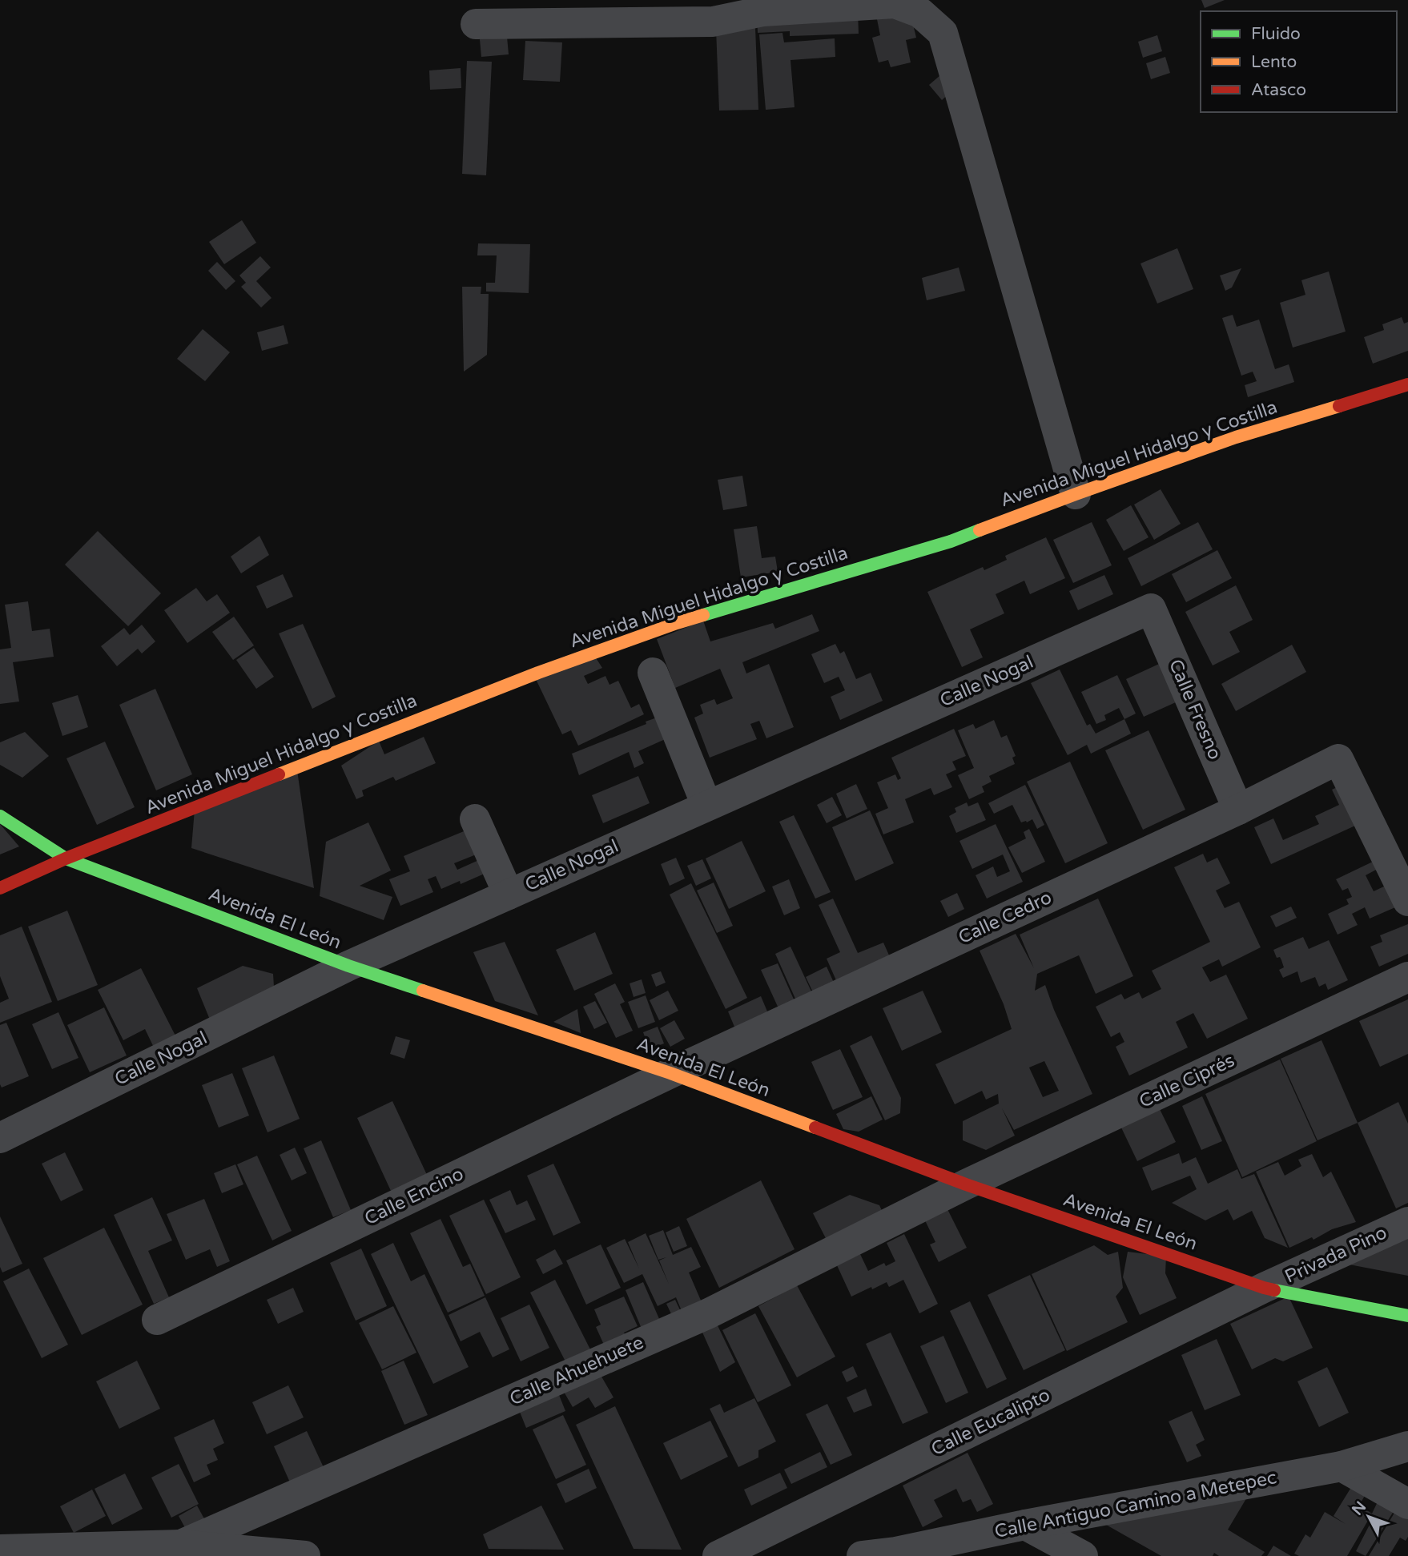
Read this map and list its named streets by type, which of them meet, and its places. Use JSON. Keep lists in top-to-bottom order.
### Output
{
  "streets": {
    "street": [
      "Avenida Miguel Hidalgo y Costilla",
      "Calle Nogal",
      "Calle Fresno",
      "Calle Cedro",
      "Avenida El León",
      "Calle Ciprés",
      "Calle Encino",
      "Privada Pino",
      "Calle Ahuehuete",
      "Calle Eucalipto",
      "Calle Antiguo Camino a Metepec"
    ]
  },
  "crossings": [
    ["Avenida Miguel Hidalgo y Costilla", "Avenida El León"],
    ["Calle Nogal", "Calle Fresno"],
    ["Calle Nogal", "Avenida El León"],
    ["Calle Fresno", "Calle Cedro"],
    ["Calle Cedro", "Avenida El León"],
    ["Calle Cedro", "Calle Encino"],
    ["Avenida El León", "Calle Ciprés"],
    ["Avenida El León", "Calle Encino"],
    ["Avenida El León", "Privada Pino"],
    ["Avenida El León", "Calle Ahuehuete"],
    ["Avenida El León", "Calle Eucalipto"],
    ["Calle Ciprés", "Calle Ahuehuete"],
    ["Privada Pino", "Calle Eucalipto"]
  ],
  "legend": ["Fluido", "Lento", "Atasco"],
  "north": "top left"
}
